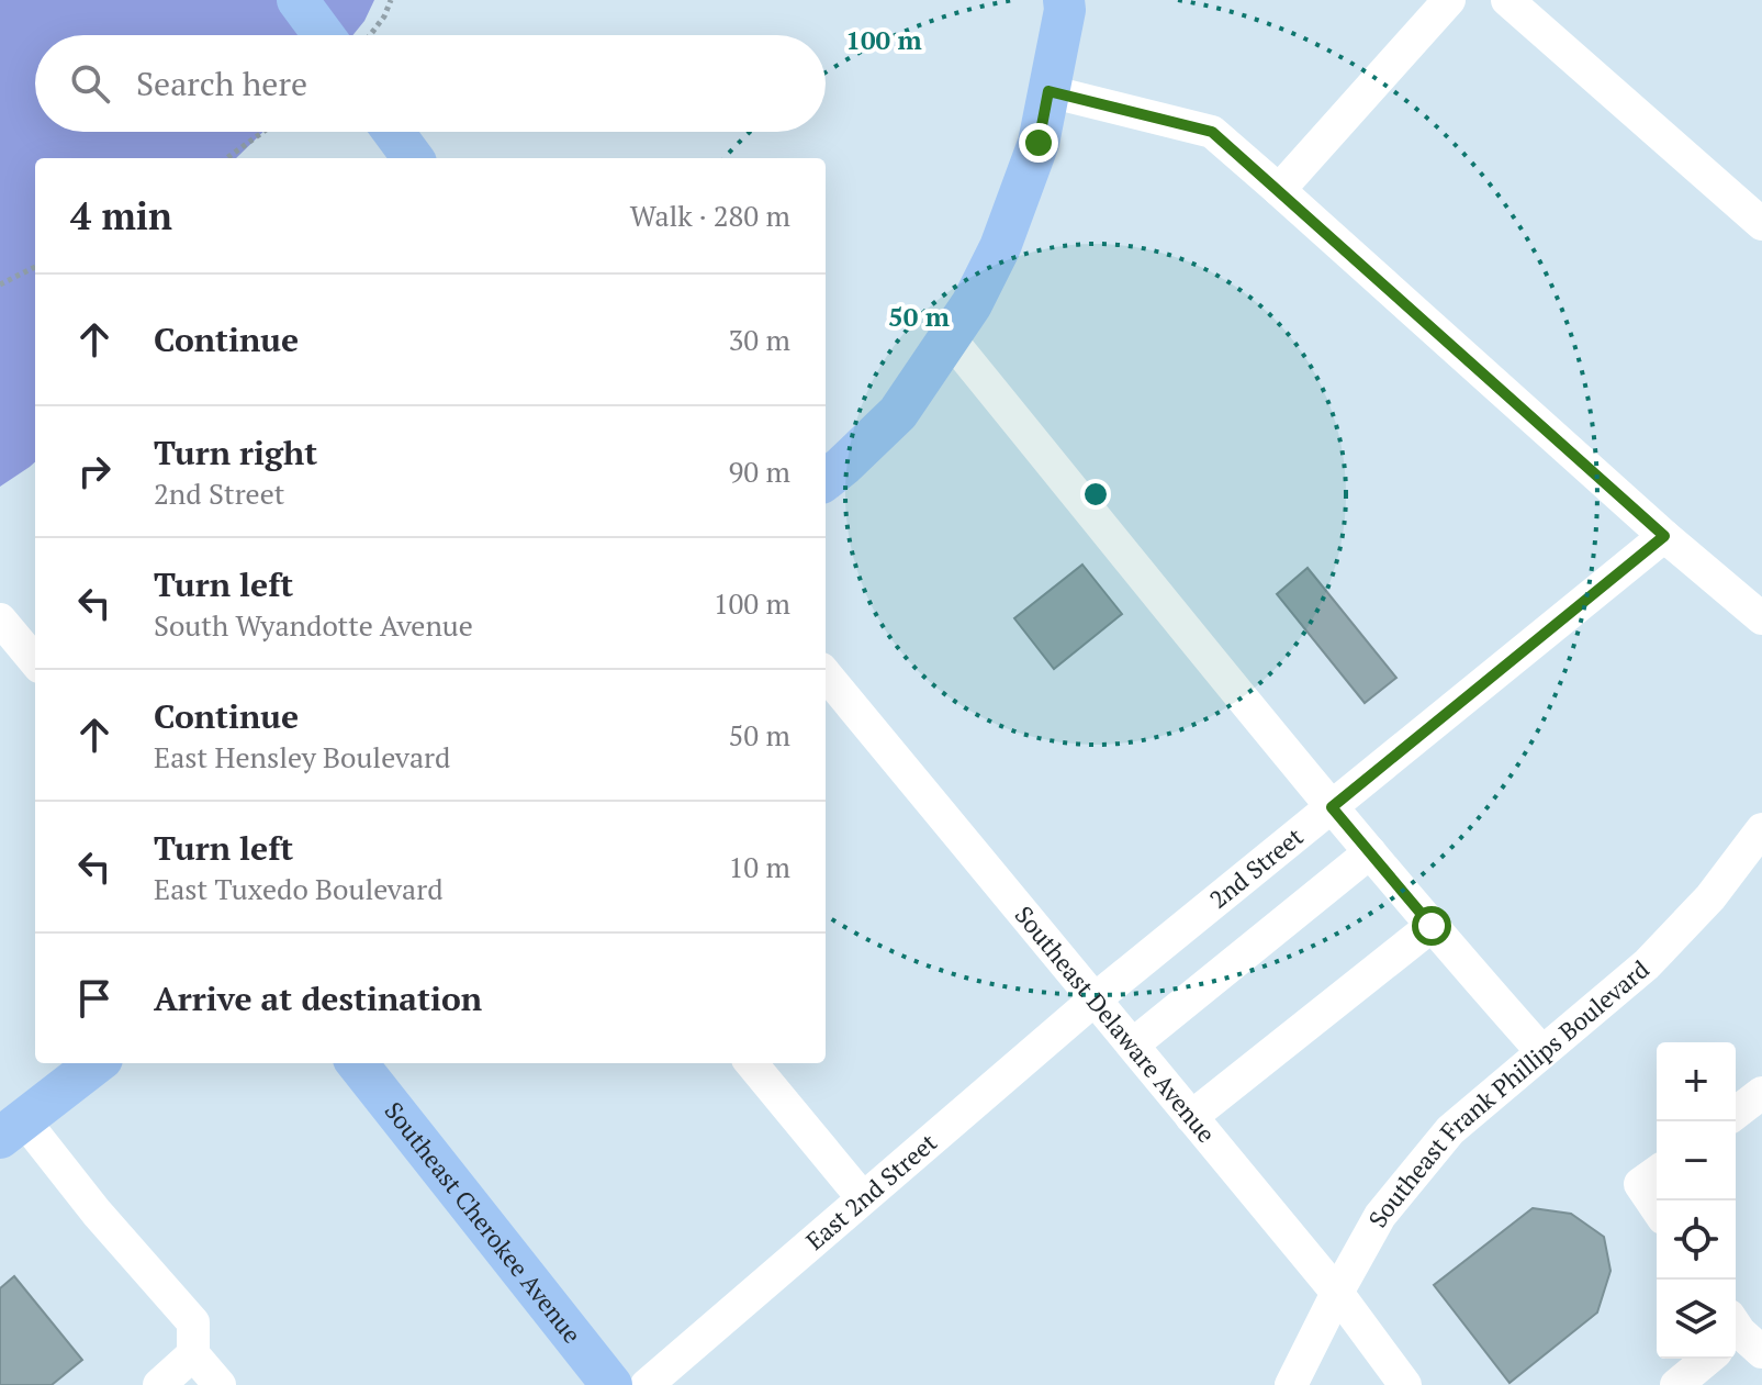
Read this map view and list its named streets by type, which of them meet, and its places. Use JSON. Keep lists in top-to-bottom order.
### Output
{
  "streets": {
    "main road": ["Southeast Cherokee Avenue"],
    "street": [
      "2nd Street",
      "Southeast Delaware Avenue",
      "Southeast Frank Phillips Boulevard",
      "East 2nd Street"
    ]
  },
  "crossings": [
    ["2nd Street", "Southeast Delaware Avenue"],
    ["2nd Street", "East 2nd Street"],
    ["Southeast Delaware Avenue", "Southeast Frank Phillips Boulevard"],
    ["Southeast Delaware Avenue", "East 2nd Street"]
  ],
  "page": {
    "search": "Search here",
    "heading": ["4 min", "Walk · 280 m"],
    "list": [
      ["Continue", "30 m"],
      ["Turn right", "2nd Street", "90 m"],
      ["Turn left", "South Wyandotte Avenue", "100 m"],
      ["Continue", "East Hensley Boulevard", "50 m"],
      ["Turn left", "East Tuxedo Boulevard", "10 m"],
      "Arrive at destination"
    ],
    "map_buttons": ["+", "−"]
  },
  "rings": ["100 m", "50 m"]
}
